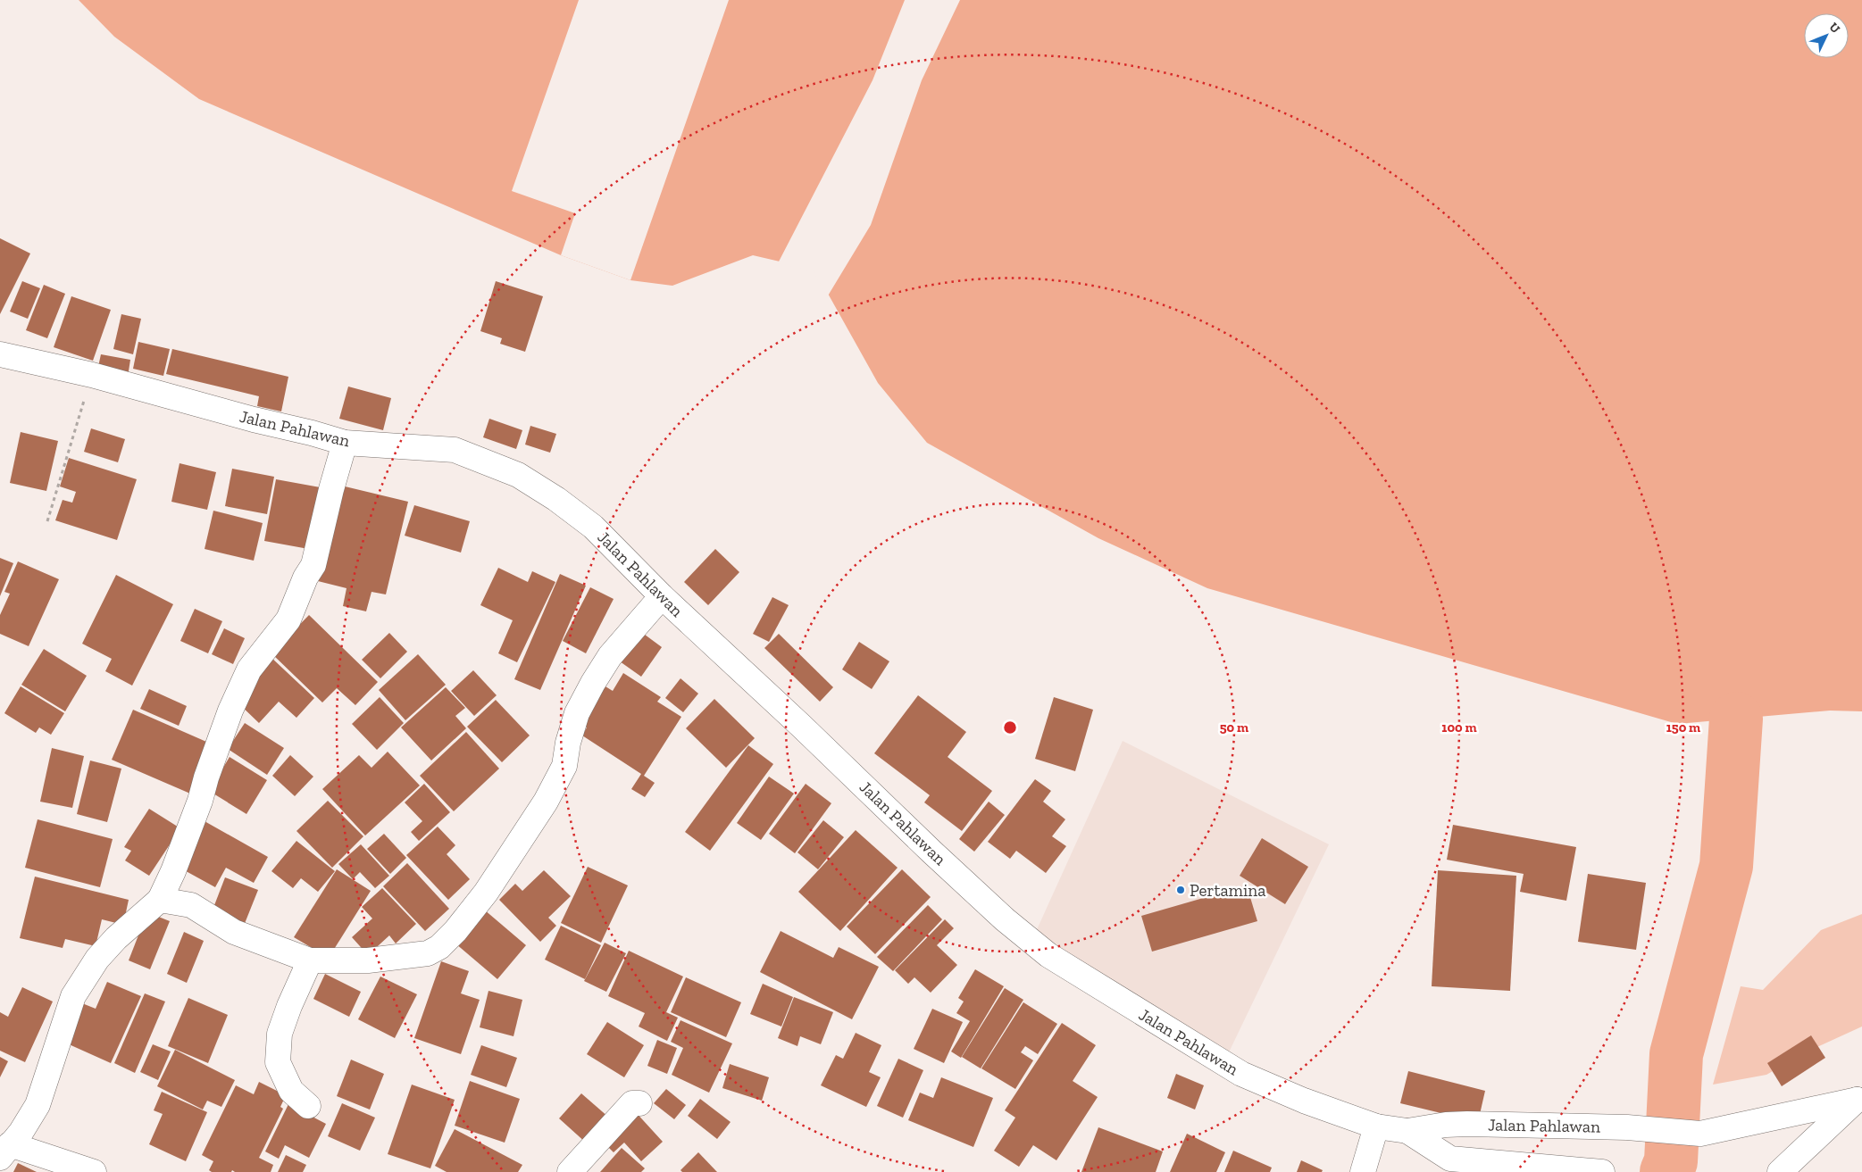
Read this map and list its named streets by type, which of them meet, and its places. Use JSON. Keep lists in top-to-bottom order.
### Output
{
  "streets": {
    "main road": ["Jalan Pahlawan"]
  },
  "places": ["Pertamina"],
  "north": "top right",
  "rings": ["50 m", "100 m", "150 m"]
}
